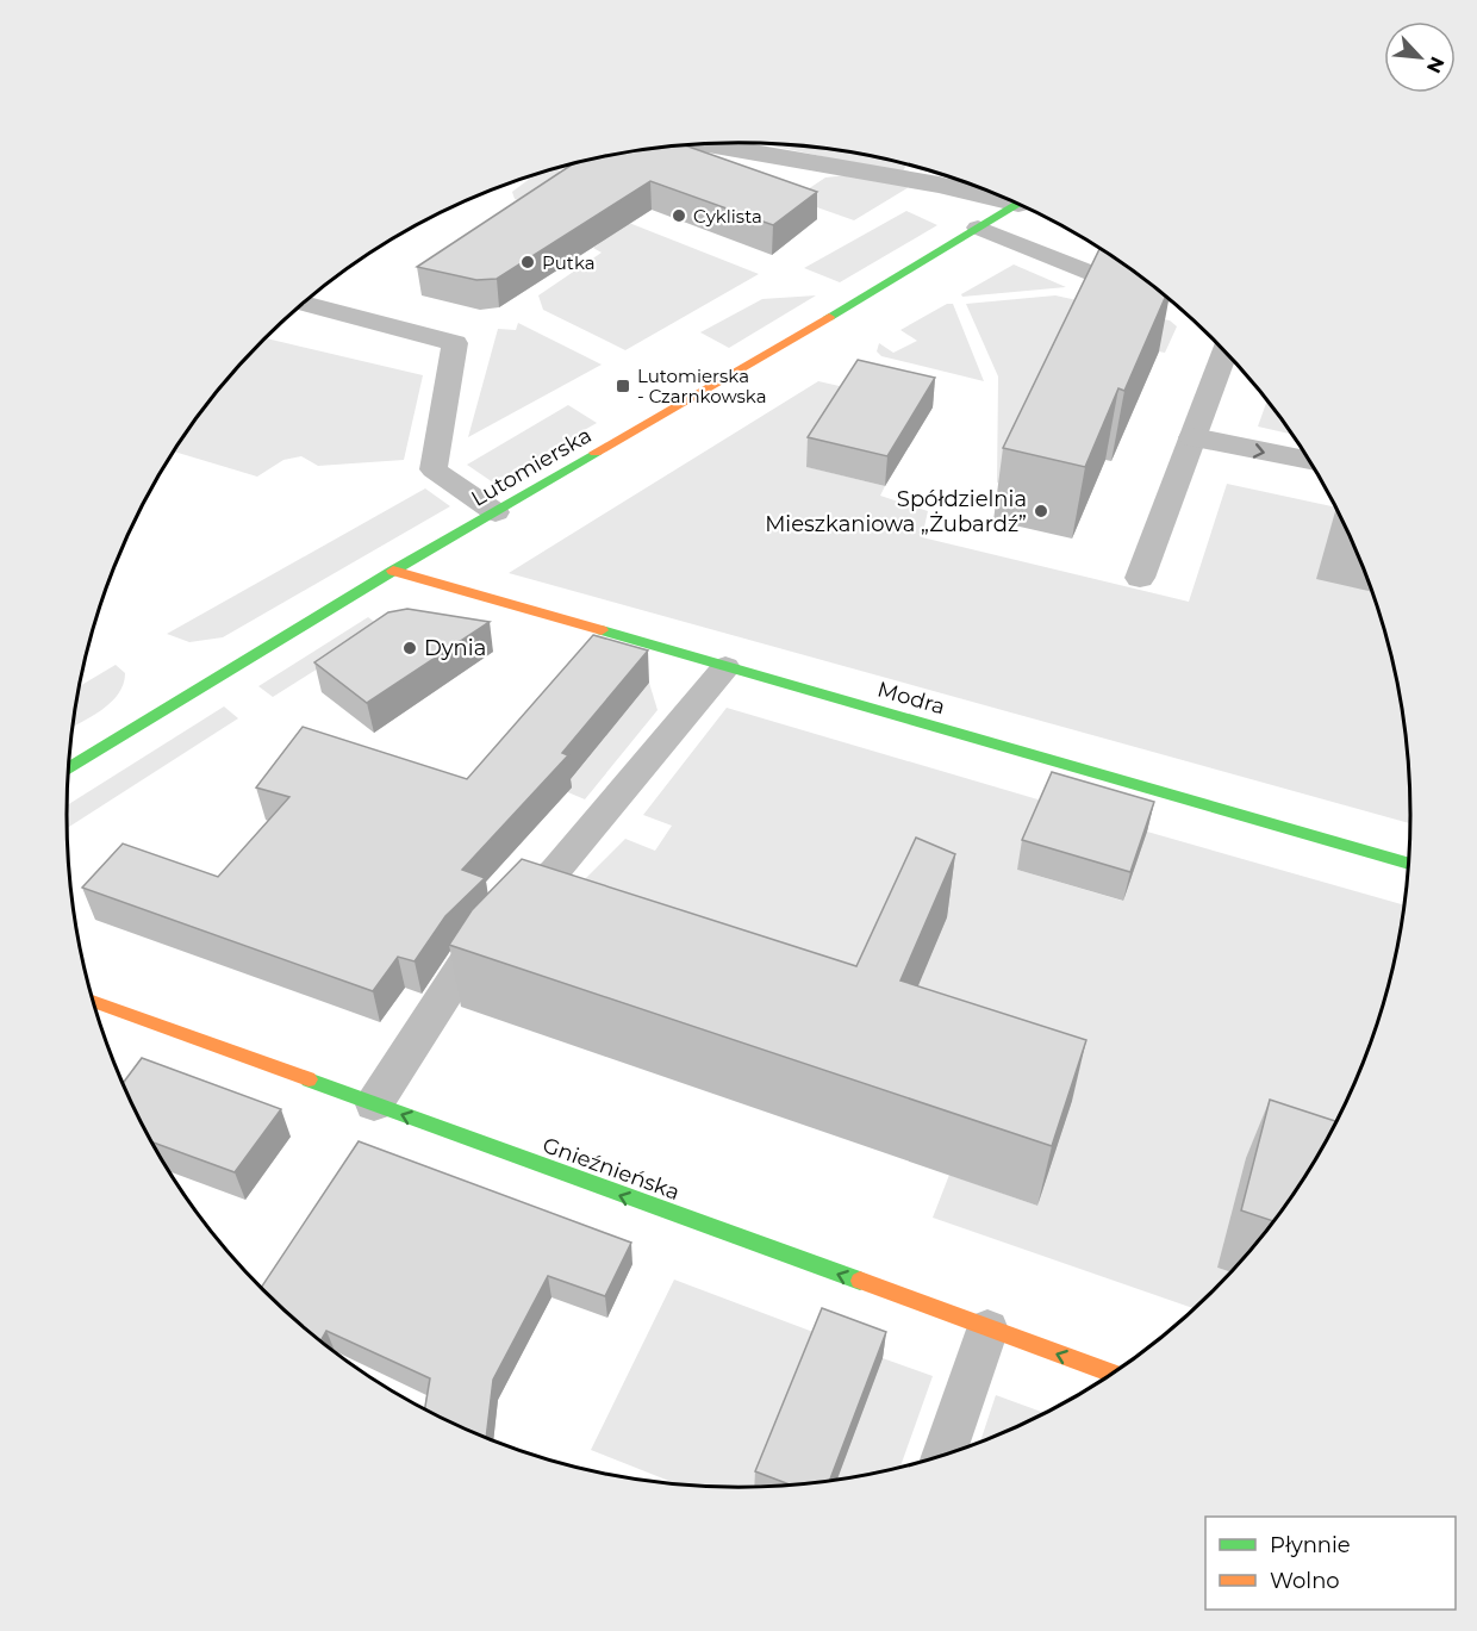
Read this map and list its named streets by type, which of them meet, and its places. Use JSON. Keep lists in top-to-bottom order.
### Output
{
  "streets": {
    "street": ["Lutomierska", "Modra", "Gnieźnieńska"]
  },
  "crossings": [
    ["Lutomierska", "Modra"]
  ],
  "one_way": ["Gnieźnieńska"],
  "places": {
    "other": [
      "Cyklista",
      "Putka",
      "Spółdzielnia Mieszkaniowa „Żubardź”",
      "Dynia"
    ],
    "transit": ["Lutomierska - Czarnkowska"]
  },
  "legend": ["Płynnie", "Wolno"],
  "north": "bottom right"
}
